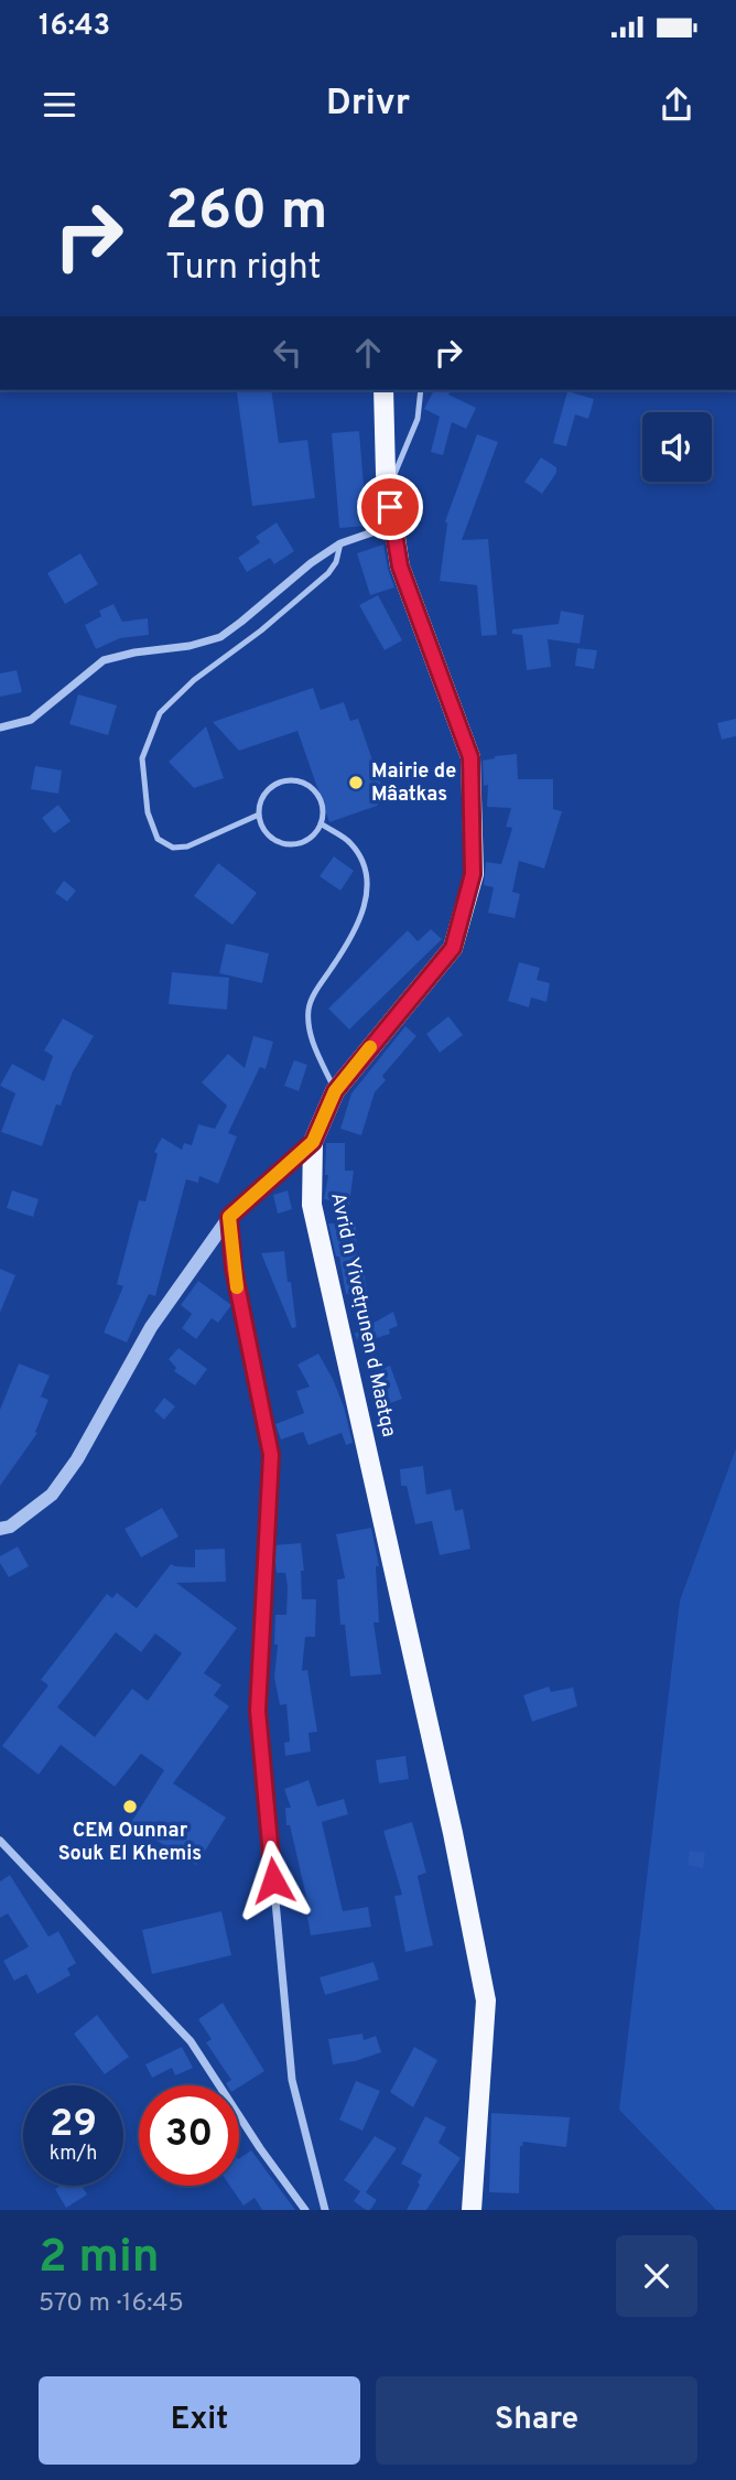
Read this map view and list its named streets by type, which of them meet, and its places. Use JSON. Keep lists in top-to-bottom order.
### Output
{
  "streets": {
    "main road": ["Avrid n Yivetṛunen d Maatqa"]
  },
  "places": ["Mairie de Mâatkas", "CEM Ounnar Souk El Khemis"],
  "page": {
    "status": "16:43",
    "header": "Drivr",
    "turn": ["260 m", "Turn right"],
    "speed": "29 km/h",
    "limit": "30",
    "heading": ["2 min", "570 m · 16:45"],
    "buttons": ["Exit", "Share"]
  }
}
